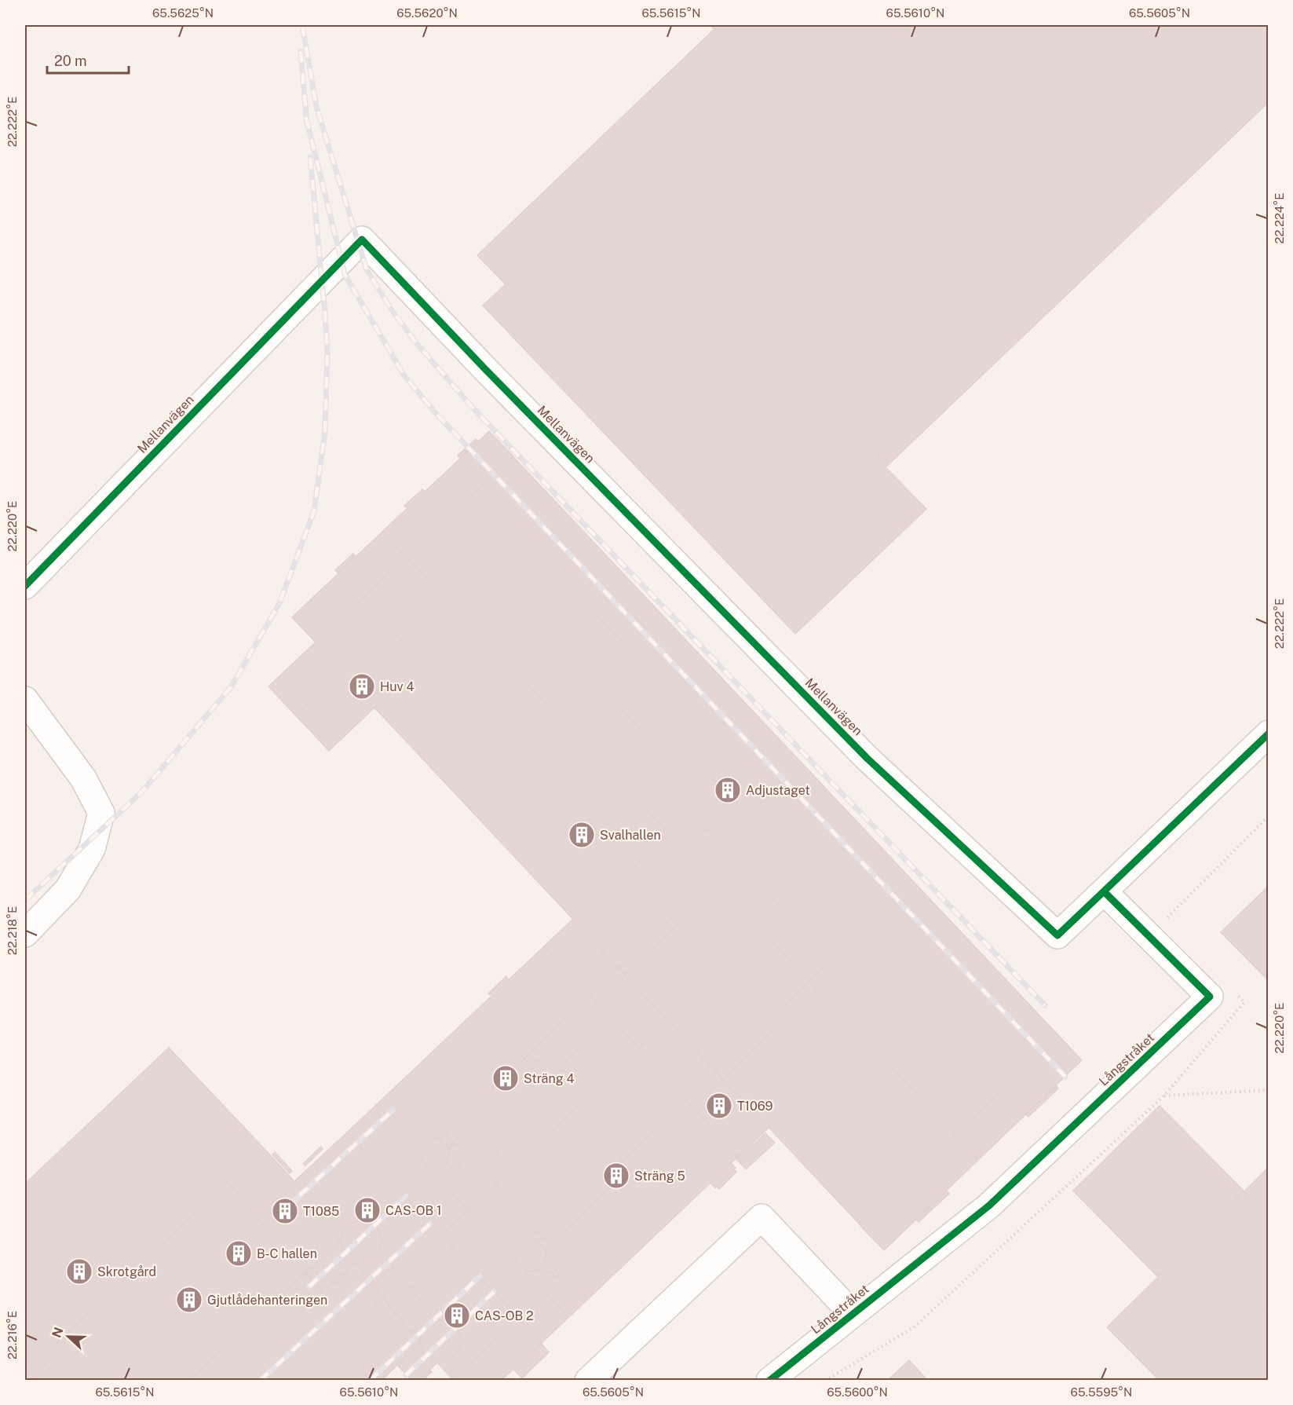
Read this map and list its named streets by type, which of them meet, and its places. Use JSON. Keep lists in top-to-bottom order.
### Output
{
  "streets": {
    "street": ["Mellanvägen", "Långstråket"]
  },
  "crossings": [
    ["Mellanvägen", "Långstråket"]
  ],
  "places": {
    "building": [
      "Huv 4",
      "Adjustaget",
      "Svalhallen",
      "Sträng 4",
      "T1069",
      "Sträng 5",
      "CAS-OB 1",
      "T1085",
      "B-C hallen",
      "Skrotgård",
      "Gjutlådehanteringen",
      "CAS-OB 2"
    ]
  },
  "scale_bar": "20 m",
  "north": "left",
  "coordinates": [
    "65.5625°N",
    "65.5620°N",
    "65.5615°N",
    "65.5610°N",
    "65.5605°N",
    "22.222°E",
    "22.224°E",
    "22.220°E",
    "22.218°E",
    "22.216°E",
    "65.5600°N",
    "65.5595°N"
  ]
}
